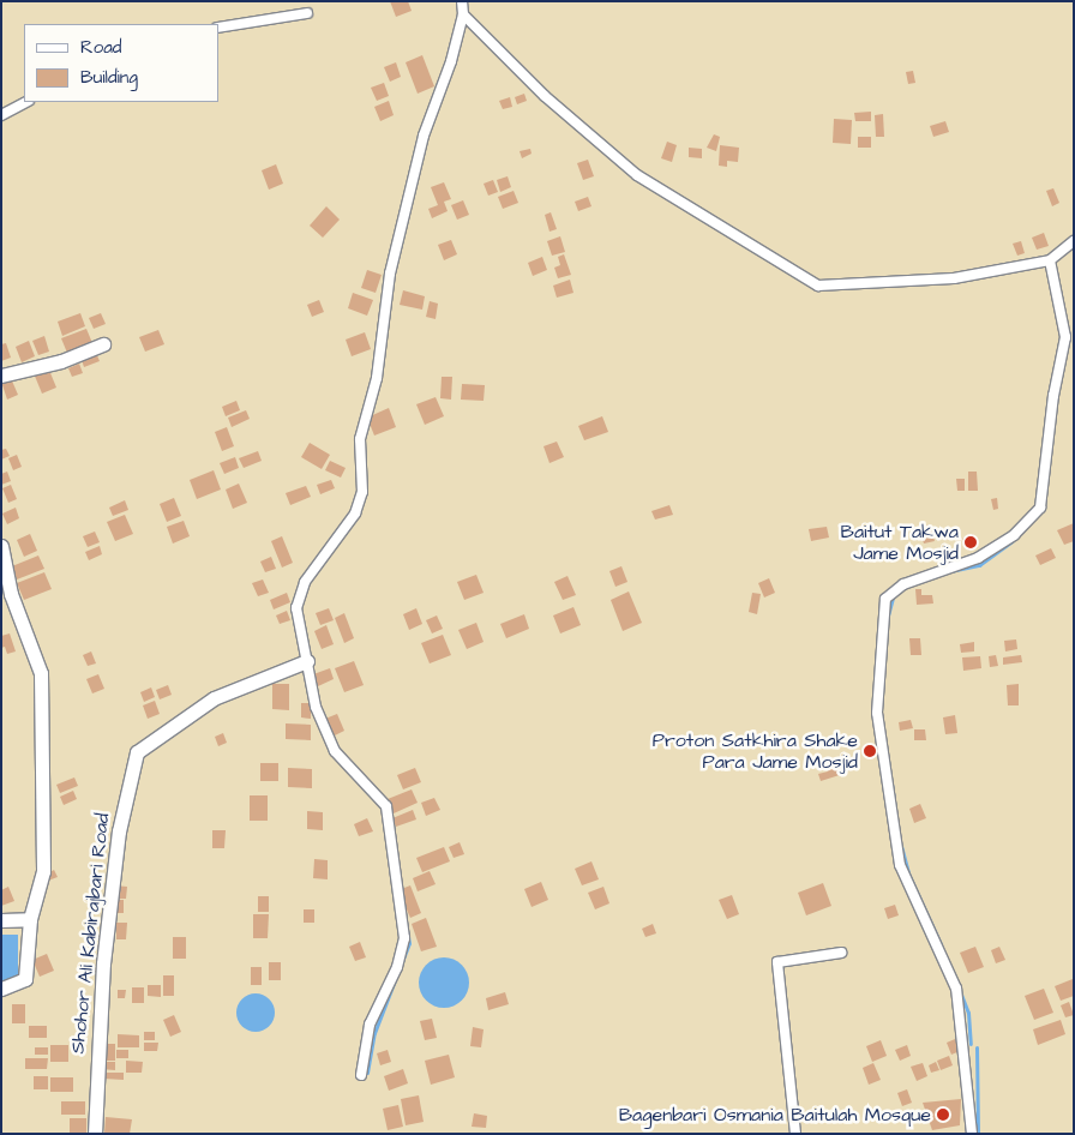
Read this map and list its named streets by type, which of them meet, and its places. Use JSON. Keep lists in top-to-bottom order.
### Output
{
  "streets": {
    "street": ["Shohor Ali Kabirajbari Road"]
  },
  "places": ["Baitut Takwa Jame Mosjid", "Proton Satkhira Shake Para Jame Mosjid", "Bagenbari Osmania Baitulah Mosque"],
  "legend": ["Road", "Building"]
}
